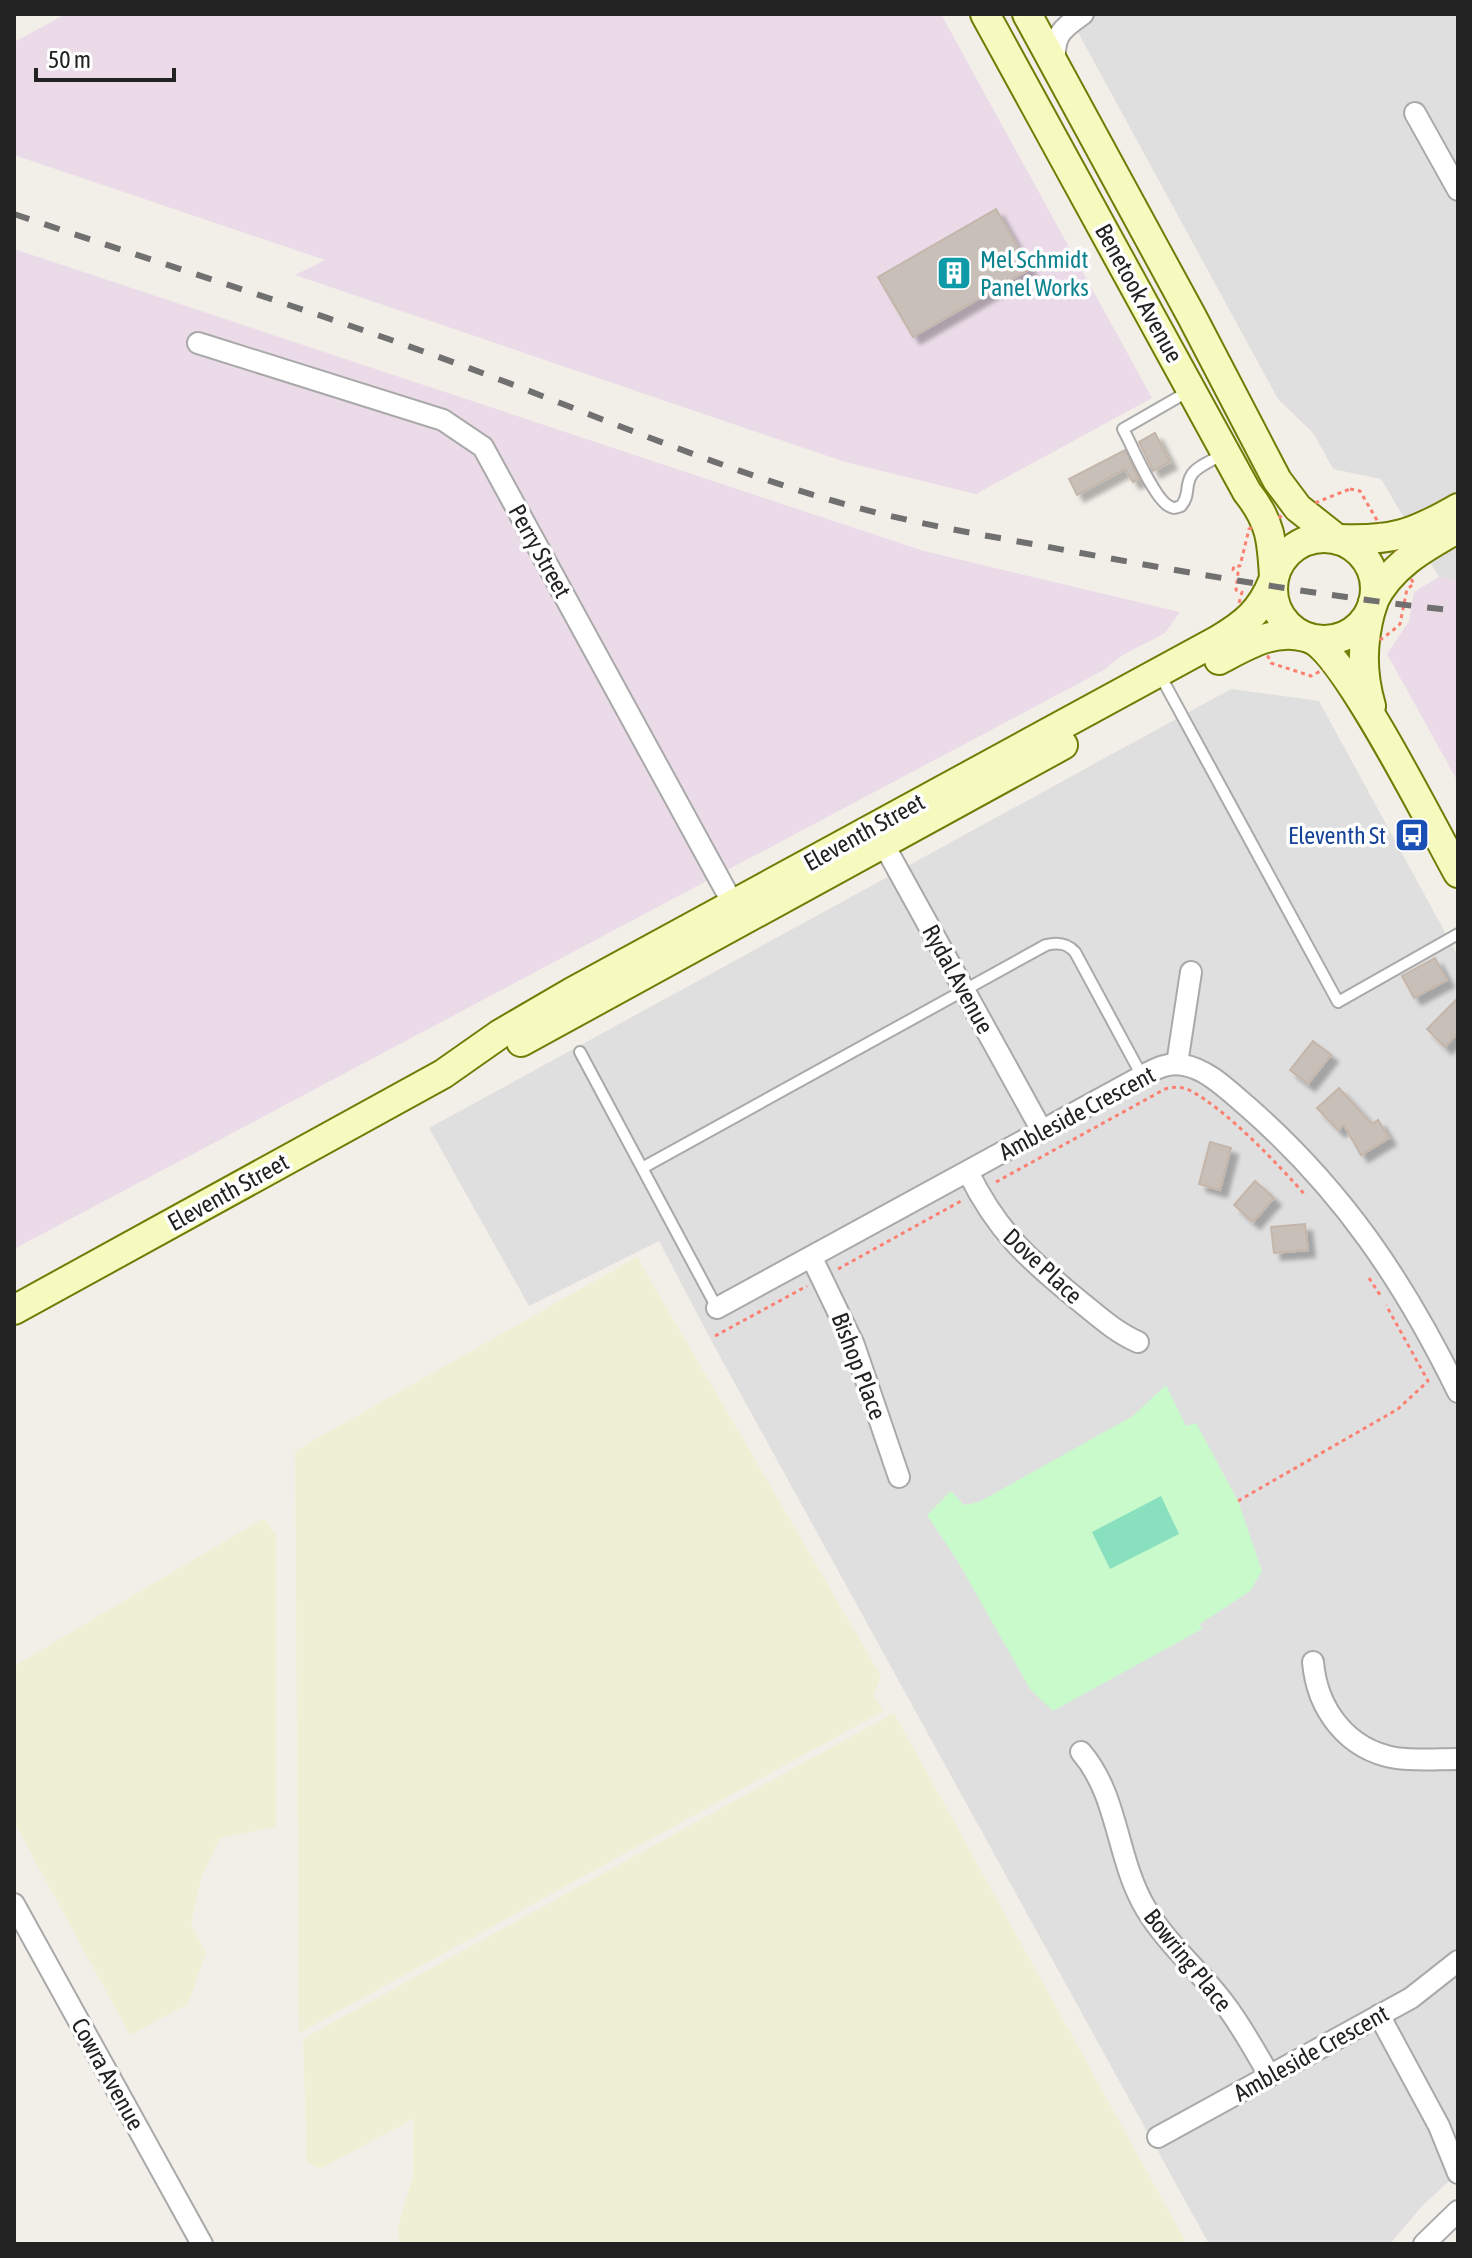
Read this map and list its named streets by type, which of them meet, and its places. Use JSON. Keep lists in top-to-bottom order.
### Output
{
  "streets": {
    "main road": ["Benetook Avenue", "Eleventh Street"],
    "street": [
      "Perry Street",
      "Rydal Avenue",
      "Ambleside Crescent",
      "Dove Place",
      "Bishop Place",
      "Bowring Place",
      "Cowra Avenue"
    ]
  },
  "crossings": [
    ["Benetook Avenue", "Eleventh Street"],
    ["Perry Street", "Eleventh Street"],
    ["Eleventh Street", "Rydal Avenue"],
    ["Rydal Avenue", "Ambleside Crescent"],
    ["Ambleside Crescent", "Dove Place"],
    ["Ambleside Crescent", "Bishop Place"],
    ["Ambleside Crescent", "Bowring Place"]
  ],
  "places": {
    "building": ["Mel Schmidt Panel Works"],
    "bus stop": ["Eleventh St"]
  },
  "scale_bar": "50 m"
}
